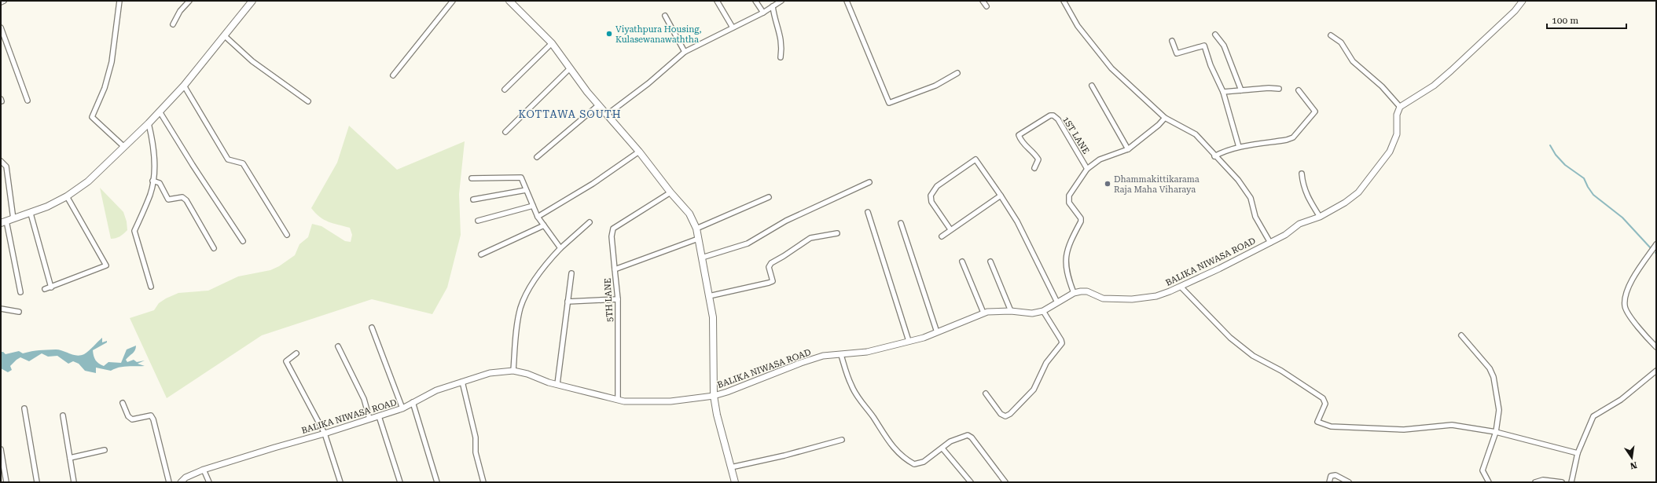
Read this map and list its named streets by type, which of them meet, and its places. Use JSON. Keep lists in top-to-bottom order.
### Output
{
  "streets": {
    "street": ["1ST LANE", "BALIKA NIWASA ROAD", "5TH LANE"]
  },
  "crossings": [
    ["BALIKA NIWASA ROAD", "5TH LANE"]
  ],
  "districts": ["KOTTAWA SOUTH"],
  "places": ["Viyathpura Housing, Kulasewanawaththa", "Dhammakittikarama Raja Maha Viharaya"],
  "scale_bar": "100 m",
  "north": "bottom"
}
